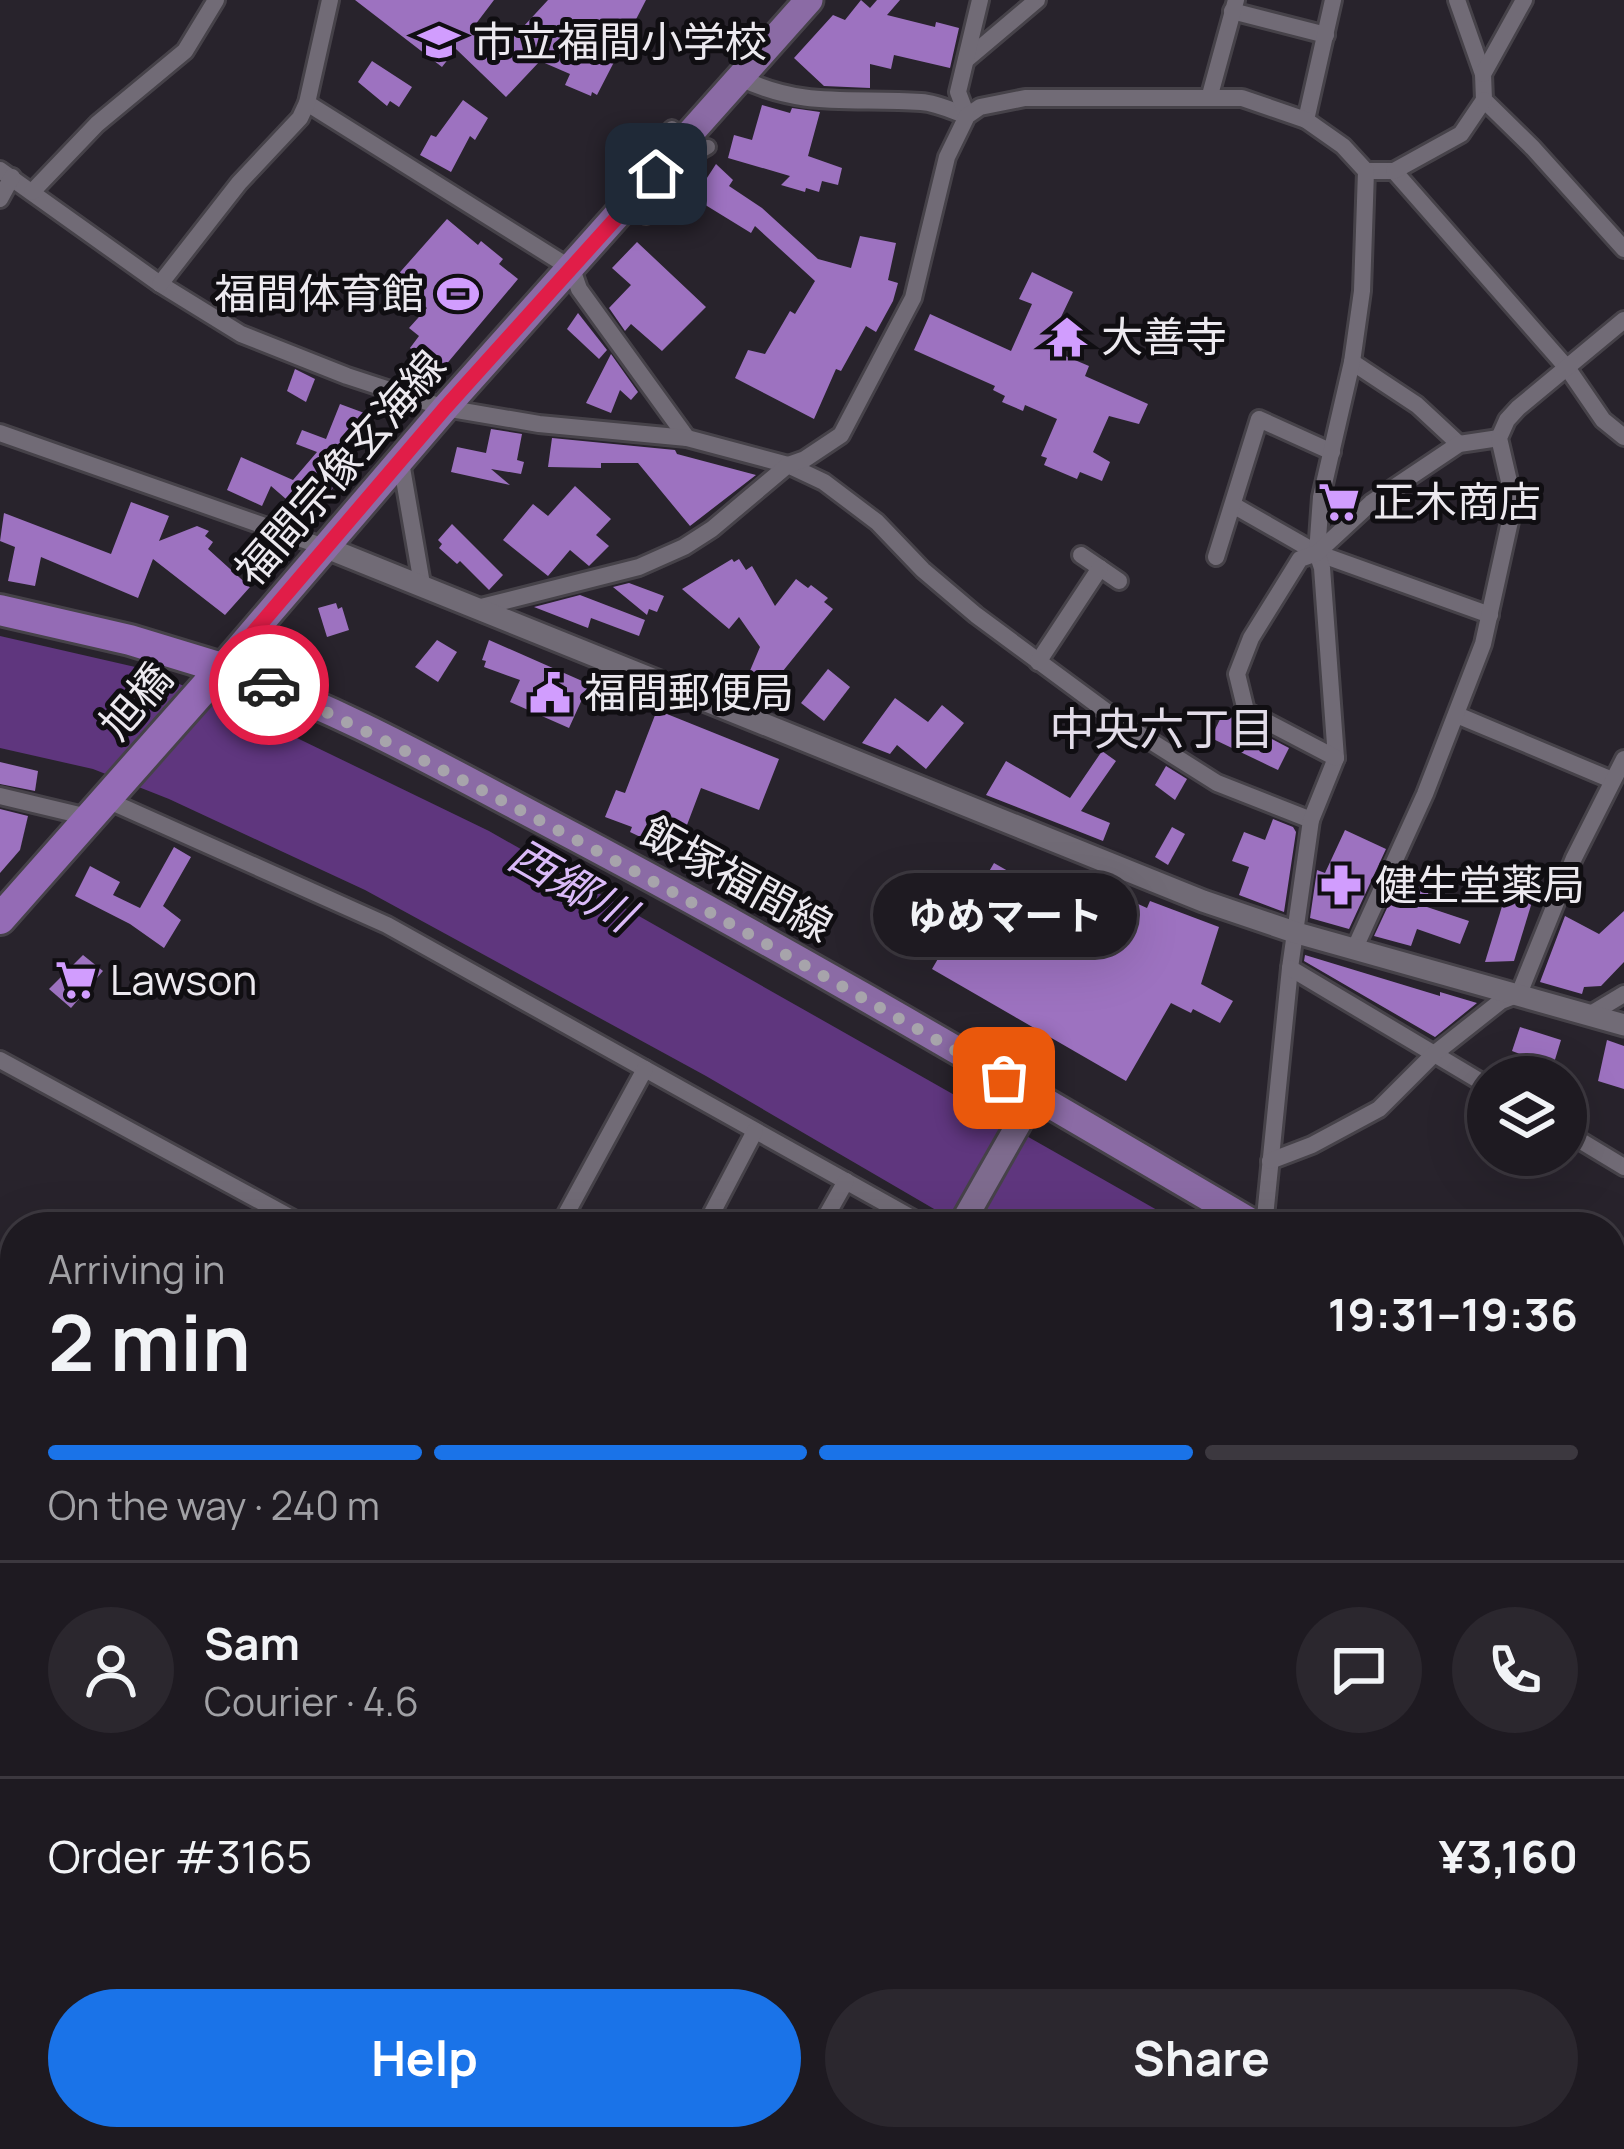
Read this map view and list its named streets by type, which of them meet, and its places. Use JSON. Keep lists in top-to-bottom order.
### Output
{
  "streets": {
    "highway": ["旭橋"],
    "main road": ["福間宗像玄海線", "飯塚福間線"]
  },
  "crossings": [
    ["福間宗像玄海線", "旭橋"],
    ["福間宗像玄海線", "飯塚福間線"],
    ["旭橋", "飯塚福間線"]
  ],
  "districts": ["中央六丁目"],
  "water": ["西郷川"],
  "places": {
    "school or university": ["市立福間小学校"],
    "sports": ["福間体育館"],
    "temple": ["大善寺"],
    "supermarket": ["正木商店", "Lawson"],
    "public building": ["福間郵便局"],
    "pharmacy": ["健生堂薬局"],
    "other": ["ゆめマート"]
  },
  "page": {
    "bubble": "ゆめマート",
    "heading": ["2 min", "Arriving in", "19:31–19:36"],
    "panel": [
      "Sam",
      "Courier · 4.6",
      "Order #3165",
      "¥3,160"
    ],
    "bar": "On the way · 240 m",
    "buttons": ["Help", "Share"]
  }
}
